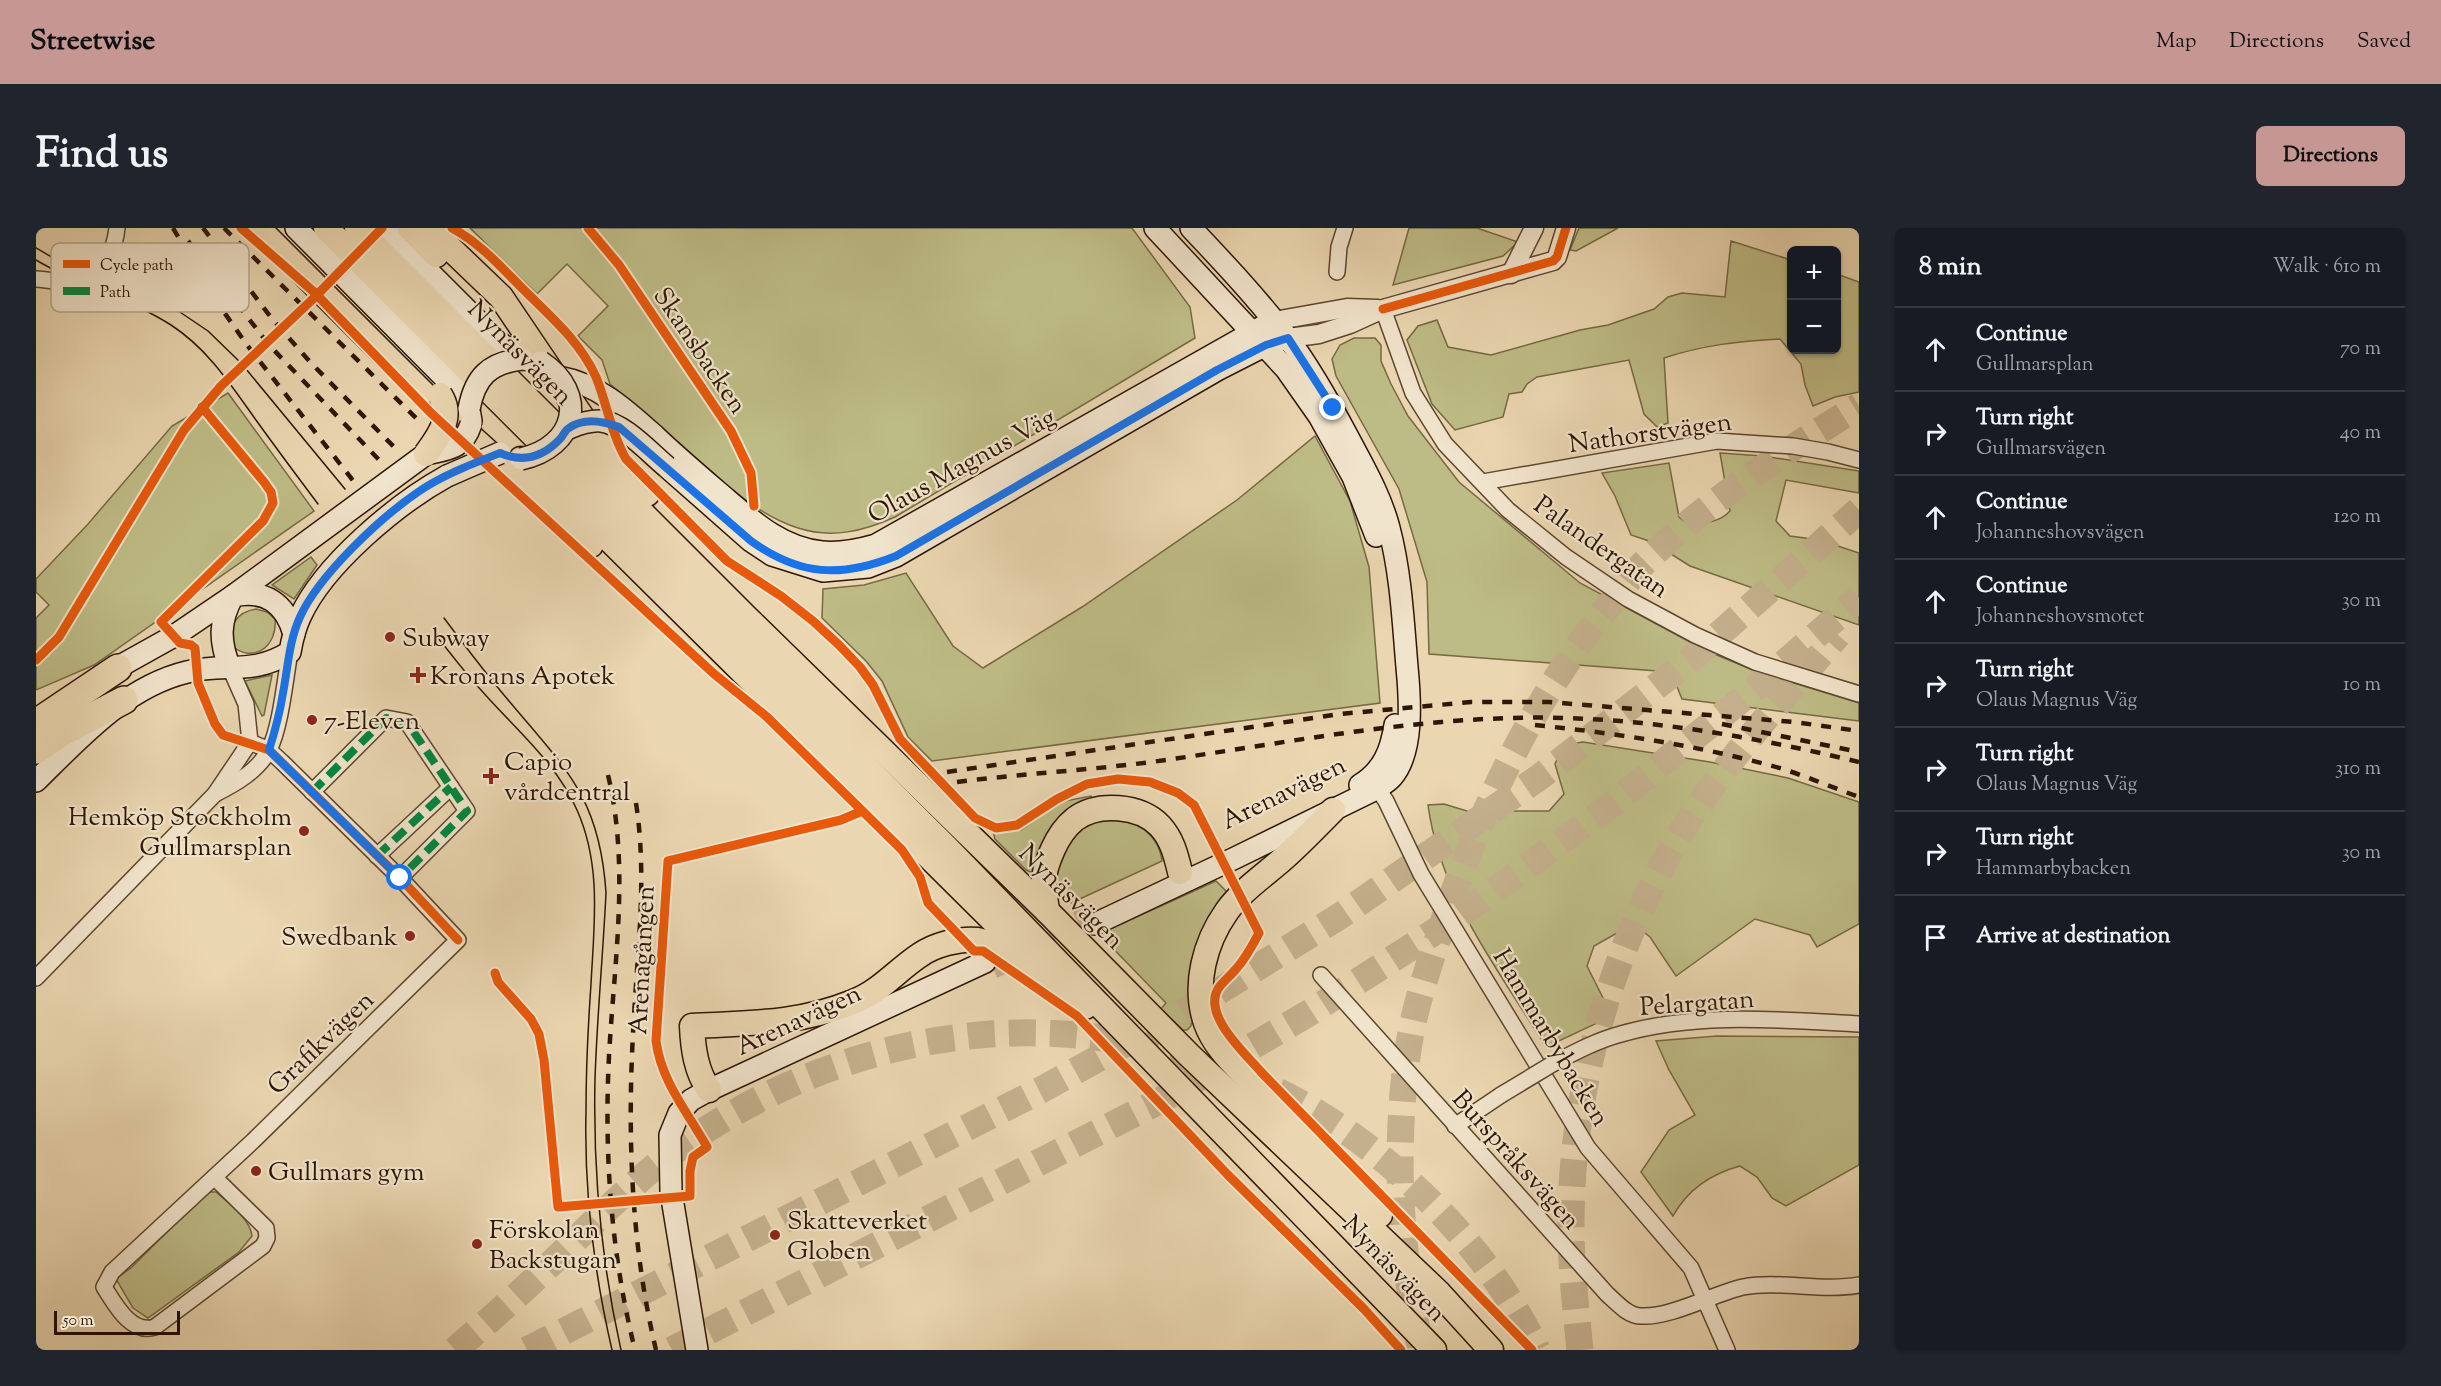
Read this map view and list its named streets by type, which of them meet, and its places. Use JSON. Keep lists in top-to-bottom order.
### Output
{
  "streets": {
    "highway": ["Nynäsvägen"],
    "main road": ["Olaus Magnus Väg", "Arenavägen"],
    "street": [
      "Nathorstvägen",
      "Palandergatan",
      "Pelargatan",
      "Hammarbybacken",
      "Grafikvägen",
      "Burspråksvägen"
    ],
    "cycle path": ["Skansbacken", "Arenagången"]
  },
  "crossings": [
    ["Nathorstvägen", "Palandergatan"],
    ["Olaus Magnus Väg", "Palandergatan"],
    ["Arenavägen", "Hammarbybacken"],
    ["Pelargatan", "Burspråksvägen"],
    ["Hammarbybacken", "Burspråksvägen"]
  ],
  "places": {
    "other": [
      "Subway",
      "7-Eleven",
      "Hemköp Stockholm Gullmarsplan",
      "Swedbank",
      "Gullmars gym",
      "Skatteverket Globen",
      "Förskolan Backstugan"
    ],
    "health": ["Kronans Apotek", "Capio vårdcentral"]
  },
  "legend": ["Cycle path", "Path"],
  "scale_bar": "50 m",
  "page": {
    "header": "Streetwise",
    "nav": ["Map", "Directions", "Saved"],
    "title": "Find us",
    "buttons": "Directions",
    "heading": ["8 min", "Walk · 610 m"],
    "map_buttons": ["+", "−"],
    "list": [
      ["Continue", "Gullmarsplan", "70 m"],
      ["Turn right", "Gullmarsvägen", "40 m"],
      ["Continue", "Johanneshovsvägen", "120 m"],
      ["Continue", "Johanneshovsmotet", "30 m"],
      ["Turn right", "Olaus Magnus Väg", "10 m"],
      ["Turn right", "Olaus Magnus Väg", "310 m"],
      ["Turn right", "Hammarbybacken", "30 m"],
      "Arrive at destination"
    ],
    "scale": "50 m"
  }
}
